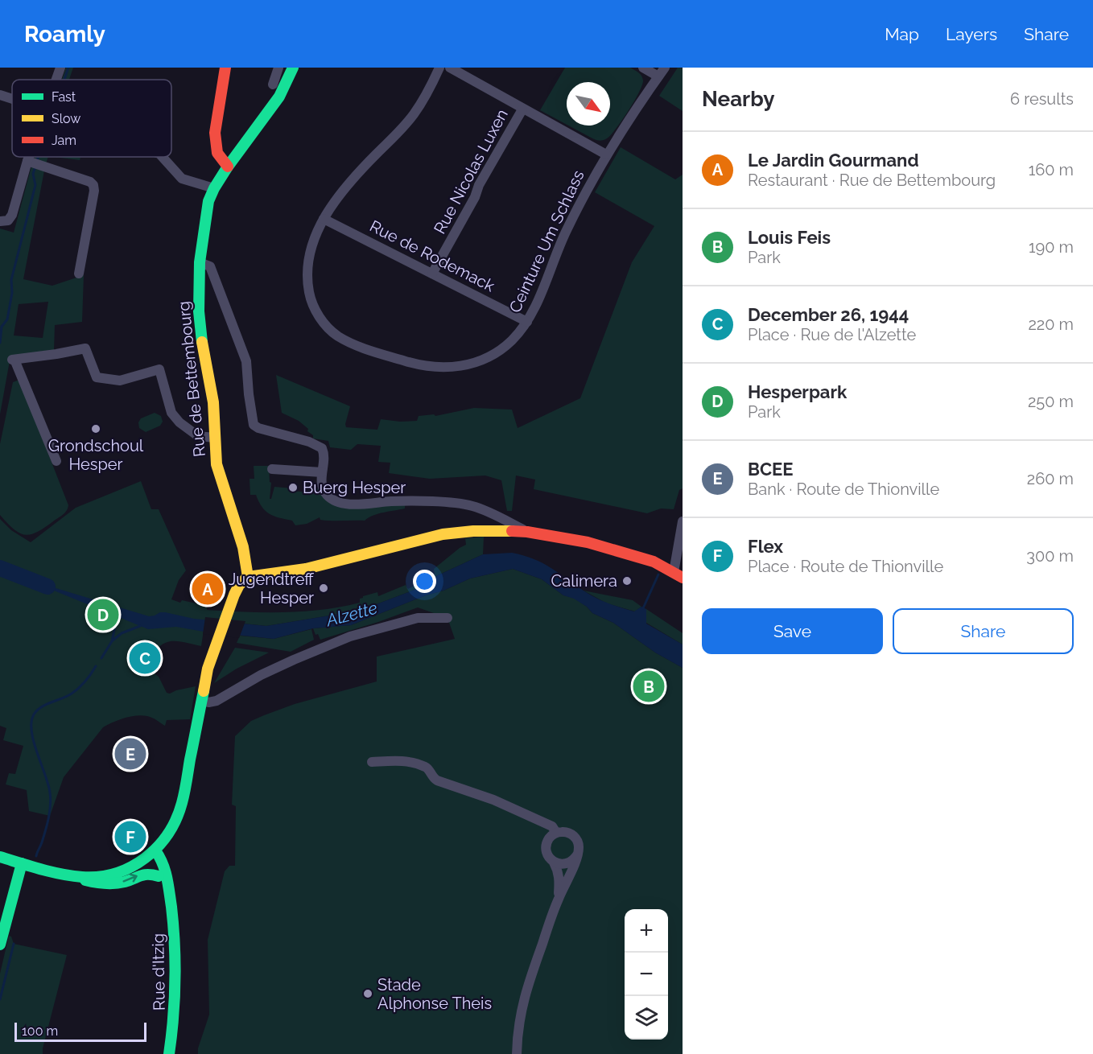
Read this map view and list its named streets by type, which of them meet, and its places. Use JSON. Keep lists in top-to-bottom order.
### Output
{
  "streets": {
    "main road": ["Rue de Bettembourg", "Rue d'Itzig"],
    "street": ["Rue Nicolas Luxen", "Ceinture Um Schlass", "Rue de Rodemack"]
  },
  "crossings": [
    ["Rue Nicolas Luxen", "Rue de Rodemack"],
    ["Ceinture Um Schlass", "Rue de Rodemack"]
  ],
  "water": ["Alzette"],
  "places": [
    "Grondschoul Hesper",
    "Buerg Hesper",
    "Calimera",
    "Jugendtreff Hesper",
    "Stade Alphonse Theis"
  ],
  "legend": ["Fast", "Slow", "Jam"],
  "scale_bar": "100 m",
  "north": "bottom right",
  "page": {
    "header": "Roamly",
    "nav": ["Map", "Layers", "Share"],
    "heading": ["Nearby", "6 results"],
    "list": [
      {
        "mark": "A",
        "name": "Le Jardin Gourmand",
        "note": "Restaurant · Rue de Bettembourg",
        "value": "160 m"
      },
      {
        "mark": "B",
        "name": "Louis Feis",
        "note": "Park",
        "value": "190 m"
      },
      {
        "mark": "C",
        "name": "December 26, 1944",
        "note": "Place · Rue de l'Alzette",
        "value": "220 m"
      },
      {
        "mark": "D",
        "name": "Hesperpark",
        "note": "Park",
        "value": "250 m"
      },
      {
        "mark": "E",
        "name": "BCEE",
        "note": "Bank · Route de Thionville",
        "value": "260 m"
      },
      {
        "mark": "F",
        "name": "Flex",
        "note": "Place · Route de Thionville",
        "value": "300 m"
      }
    ],
    "pins": [
      "A",
      "D",
      "C",
      "B",
      "E",
      "F"
    ],
    "buttons": ["Save", "Share"],
    "map_buttons": ["+", "−"],
    "scale": "100 m"
  }
}
